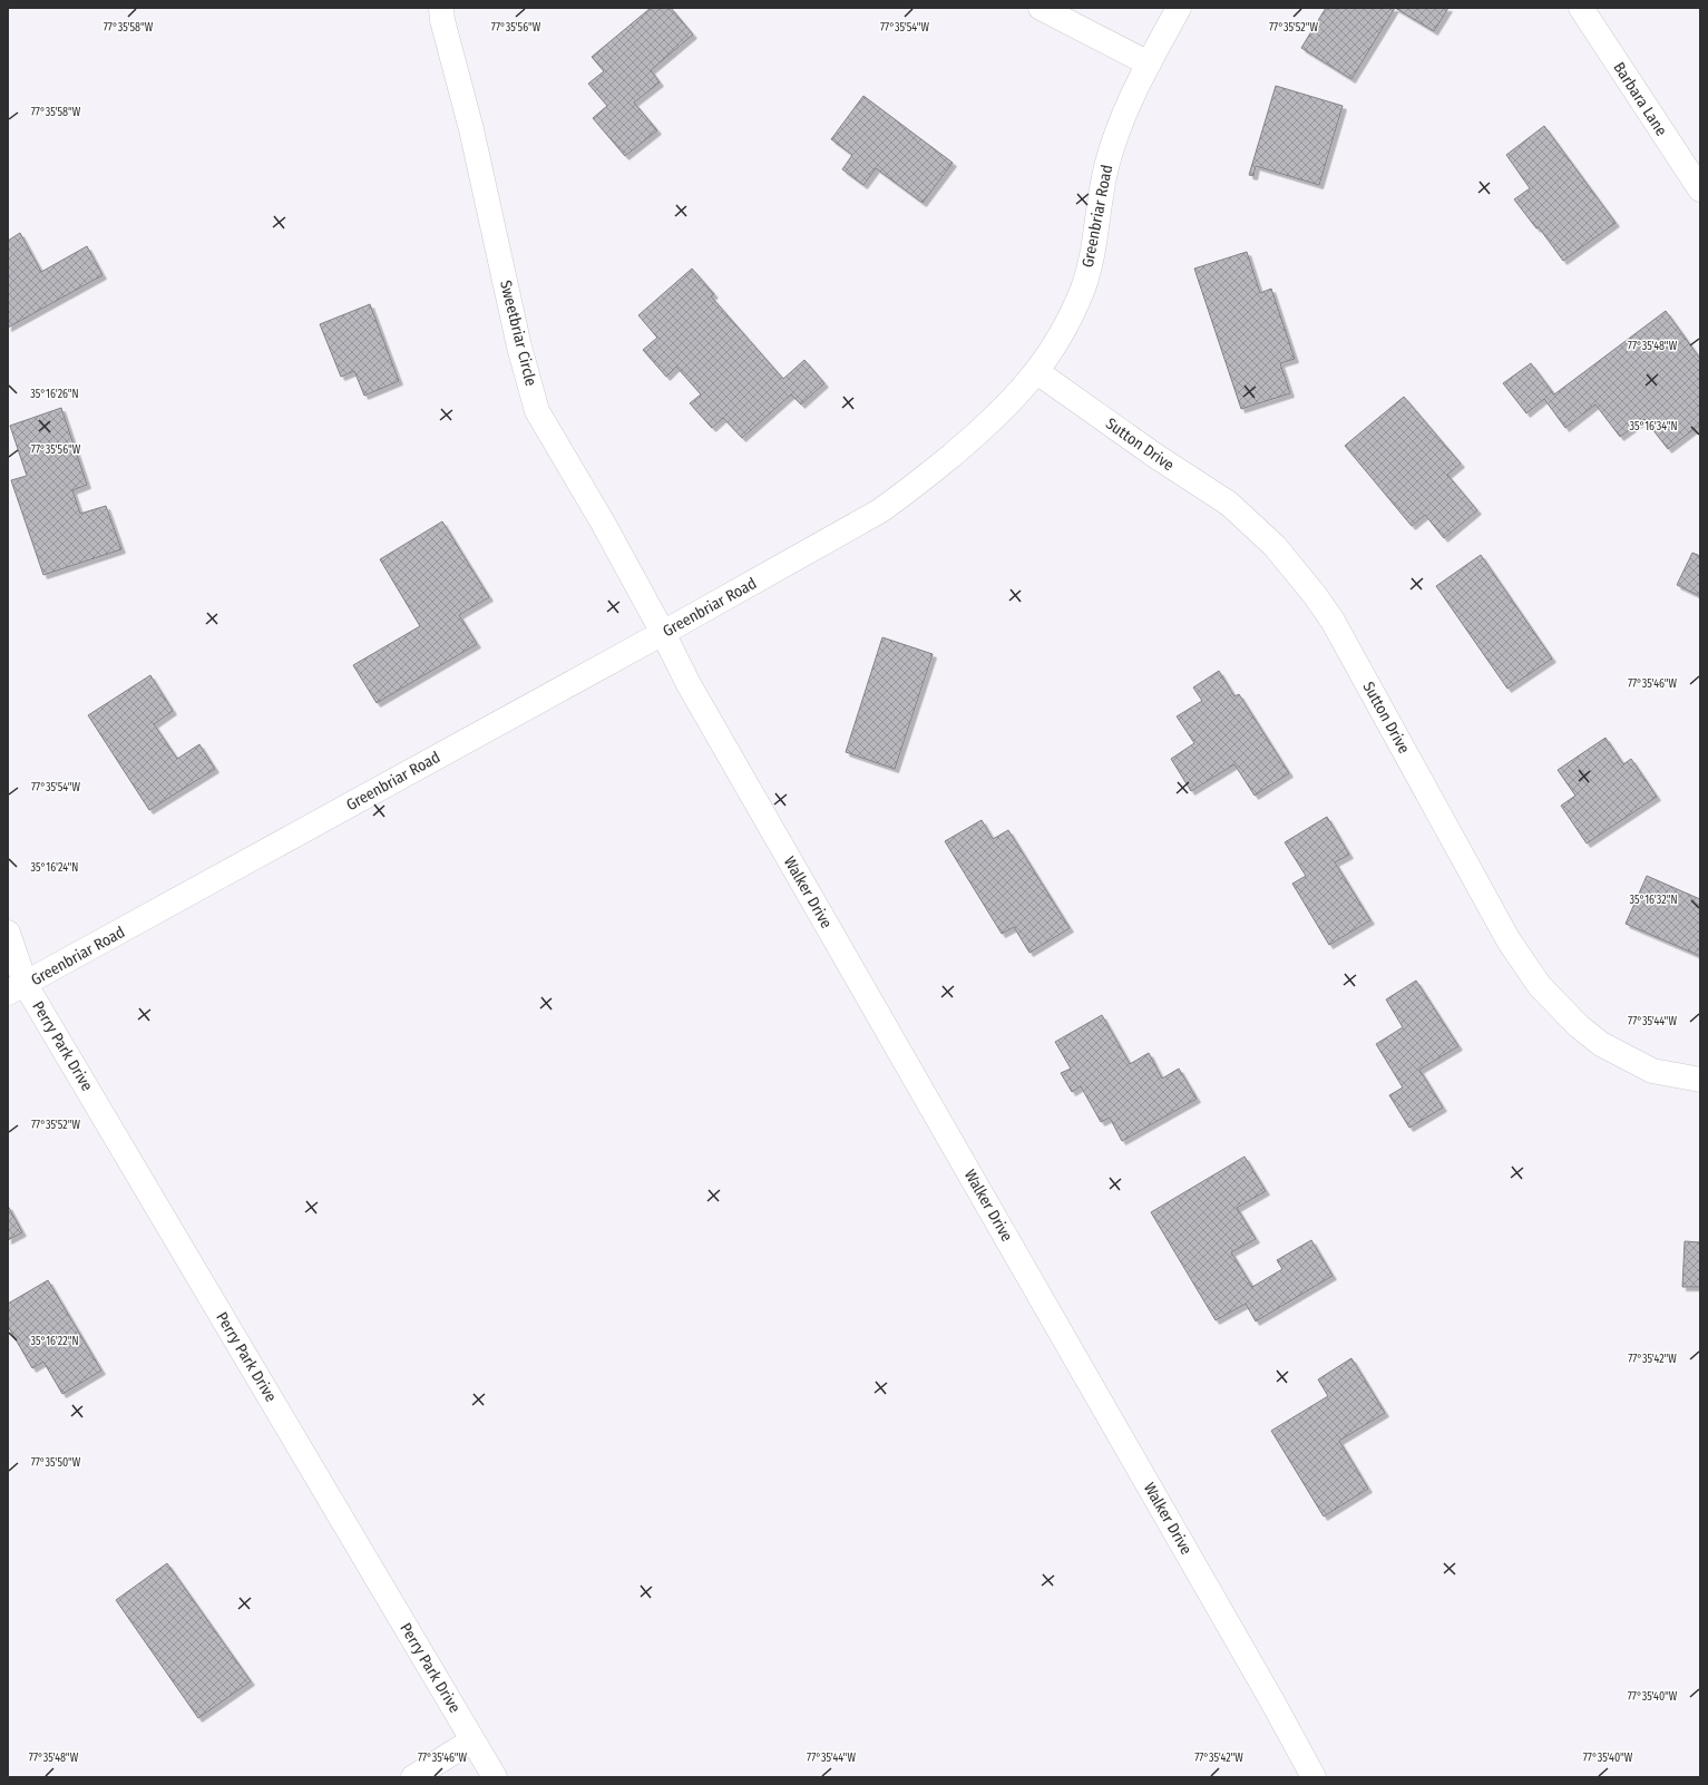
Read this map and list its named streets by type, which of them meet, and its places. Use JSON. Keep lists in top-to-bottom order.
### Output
{
  "streets": {
    "street": [
      "Barbara Lane",
      "Greenbriar Road",
      "Sweetbriar Circle",
      "Sutton Drive",
      "Walker Drive",
      "Perry Park Drive"
    ]
  },
  "crossings": [
    ["Greenbriar Road", "Sweetbriar Circle"],
    ["Greenbriar Road", "Sutton Drive"],
    ["Greenbriar Road", "Walker Drive"],
    ["Greenbriar Road", "Perry Park Drive"],
    ["Sweetbriar Circle", "Walker Drive"]
  ],
  "coordinates": [
    "77°35'58\"W",
    "77°35'56\"W",
    "77°35'54\"W",
    "77°35'52\"W",
    "77°35'48\"W",
    "35°16'26\"N",
    "35°16'34\"N",
    "77°35'46\"W",
    "35°16'24\"N",
    "35°16'32\"N",
    "77°35'44\"W",
    "35°16'22\"N",
    "77°35'42\"W",
    "77°35'50\"W",
    "77°35'40\"W"
  ]
}
